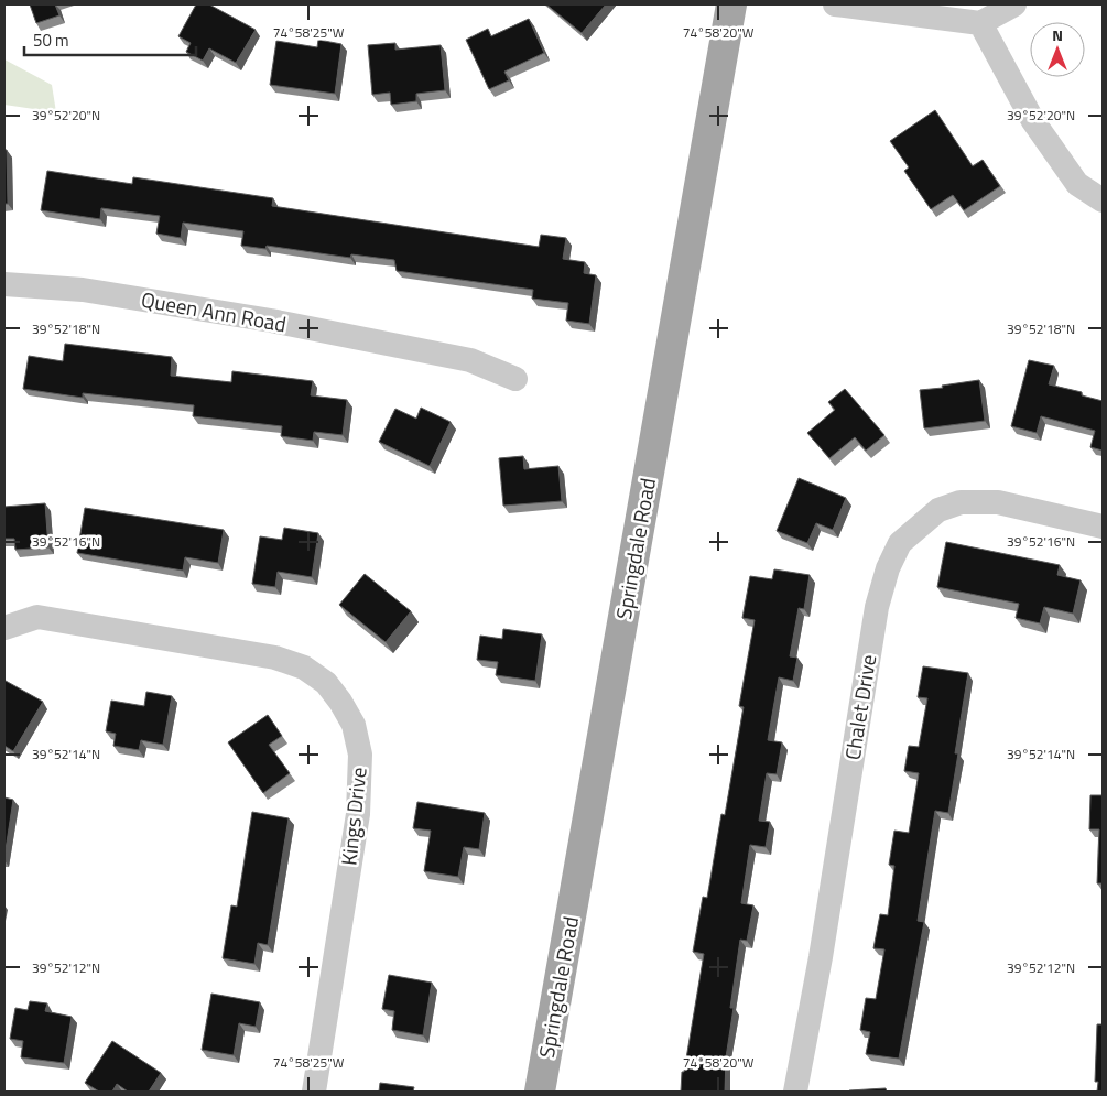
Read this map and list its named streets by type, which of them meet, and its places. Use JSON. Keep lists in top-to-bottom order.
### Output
{
  "streets": {
    "main road": ["Springdale Road"],
    "street": ["Queen Ann Road", "Chalet Drive", "Kings Drive"]
  },
  "scale_bar": "50 m",
  "north": "top",
  "coordinates": [
    "74°58'25\"W",
    "74°58'20\"W",
    "39°52'20\"N",
    "39°52'18\"N",
    "39°52'16\"N",
    "39°52'14\"N",
    "39°52'12\"N"
  ]
}
